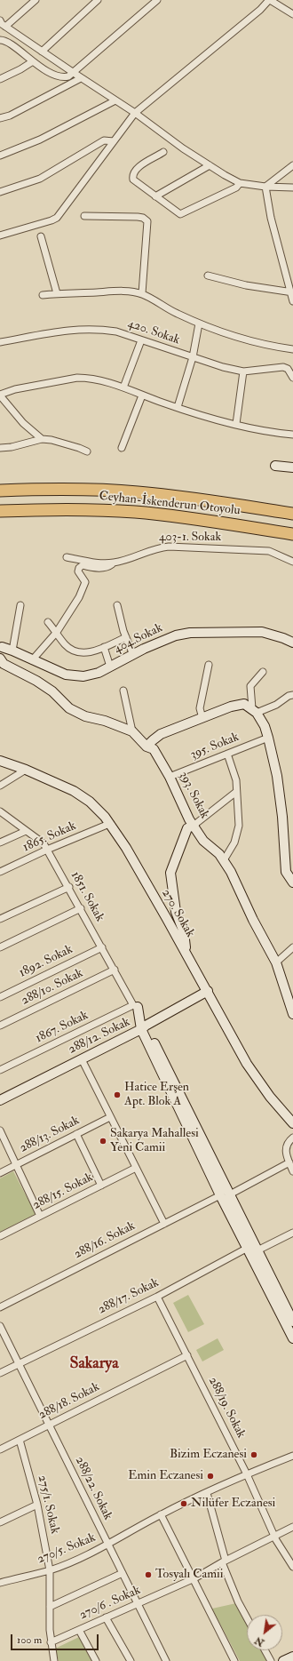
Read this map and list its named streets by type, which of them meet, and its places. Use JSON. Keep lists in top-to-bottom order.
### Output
{
  "streets": {
    "highway": ["Ceyhan-İskenderun Otoyolu"],
    "street": [
      "420. Sokak",
      "403-1. Sokak",
      "404.Sokak",
      "395. Sokak",
      "393. Sokak",
      "1865. Sokak",
      "1851. Sokak",
      "270. Sokak",
      "1892. Sokak",
      "288/10. Sokak",
      "1867. Sokak",
      "288/12. Sokak",
      "288/13. Sokak",
      "288/15. Sokak",
      "288/16. Sokak",
      "288/17. Sokak",
      "288/18. Sokak",
      "288/19. Sokak",
      "288/22. Sokak",
      "275/1. Sokak",
      "270/5. Sokak",
      "270/6 . Sokak"
    ]
  },
  "crossings": [
    ["395. Sokak", "393. Sokak"],
    ["1865. Sokak", "1851. Sokak"],
    ["1865. Sokak", "270. Sokak"],
    ["1851. Sokak", "1892. Sokak"],
    ["1851. Sokak", "288/10. Sokak"],
    ["1851. Sokak", "1867. Sokak"],
    ["270. Sokak", "288/12. Sokak"],
    ["288/17. Sokak", "288/19. Sokak"],
    ["288/17. Sokak", "288/22. Sokak"],
    ["288/18. Sokak", "288/19. Sokak"],
    ["288/18. Sokak", "288/22. Sokak"],
    ["288/18. Sokak", "275/1. Sokak"],
    ["288/19. Sokak", "270/5. Sokak"],
    ["288/19. Sokak", "270/6 . Sokak"],
    ["288/22. Sokak", "270/5. Sokak"],
    ["288/22. Sokak", "270/6 . Sokak"],
    ["275/1. Sokak", "270/5. Sokak"],
    ["275/1. Sokak", "270/6 . Sokak"]
  ],
  "districts": ["Sakarya"],
  "places": [
    "Hatice Erşen Apt. Blok A",
    "Sakarya Mahallesi Yeni Camii",
    "Bizim Eczanesi",
    "Emin Eczanesi",
    "Nilüfer Eczanesi",
    "Tosyalı Camii"
  ],
  "scale_bar": "100 m",
  "north": "bottom left"
}
